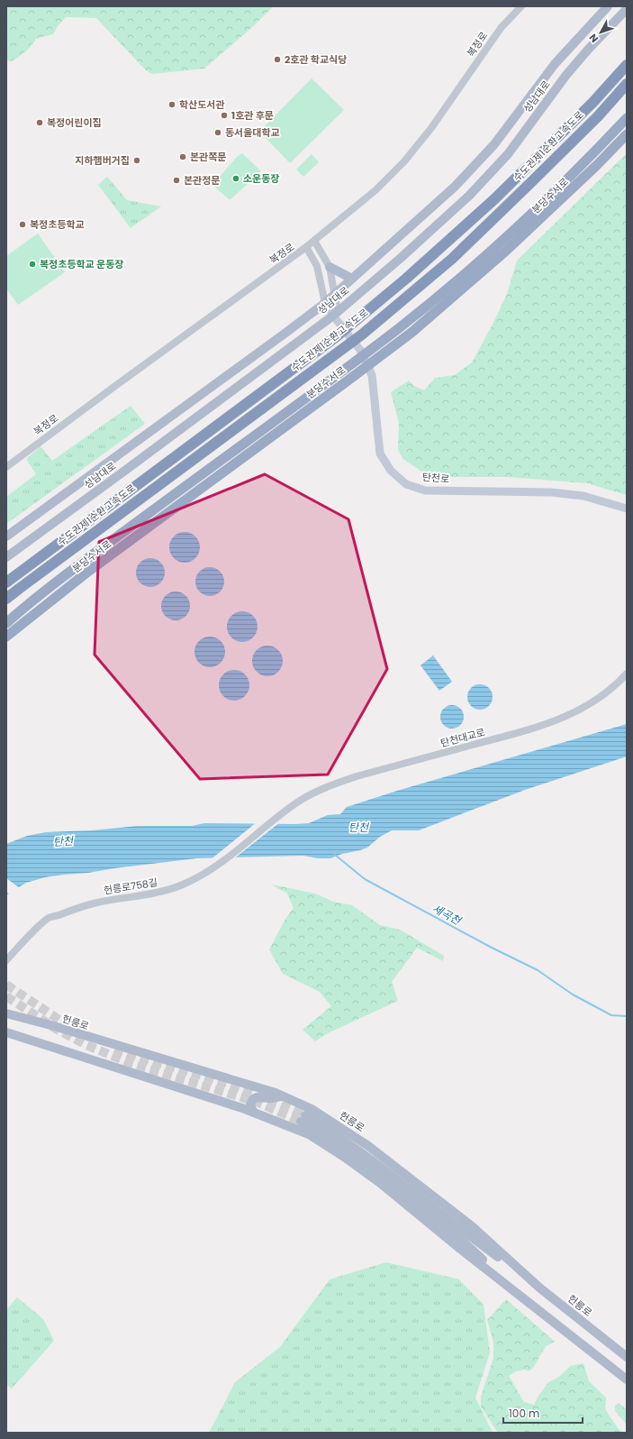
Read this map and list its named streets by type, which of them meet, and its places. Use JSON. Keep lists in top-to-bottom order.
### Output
{
  "streets": {
    "highway": ["수도권제1순환고속도로", "분당수서로"],
    "main road": ["성남대로", "탄천로", "헌릉로"],
    "street": ["복정로", "탄천대교로", "헌릉로758길"]
  },
  "crossings": [
    ["성남대로", "탄천로"],
    ["탄천대교로", "헌릉로758길"]
  ],
  "water": ["탄천", "세곡천"],
  "places": [
    "2호관 학교식당",
    "학산도서관",
    "1호관 후문",
    "복정어린이집",
    "동서울대학교",
    "본관쪽문",
    "지하햄버거집",
    "소운동장",
    "본관정문",
    "복정초등학교",
    "복정초등학교 운동장"
  ],
  "scale_bar": "100 m",
  "north": "bottom left"
}
